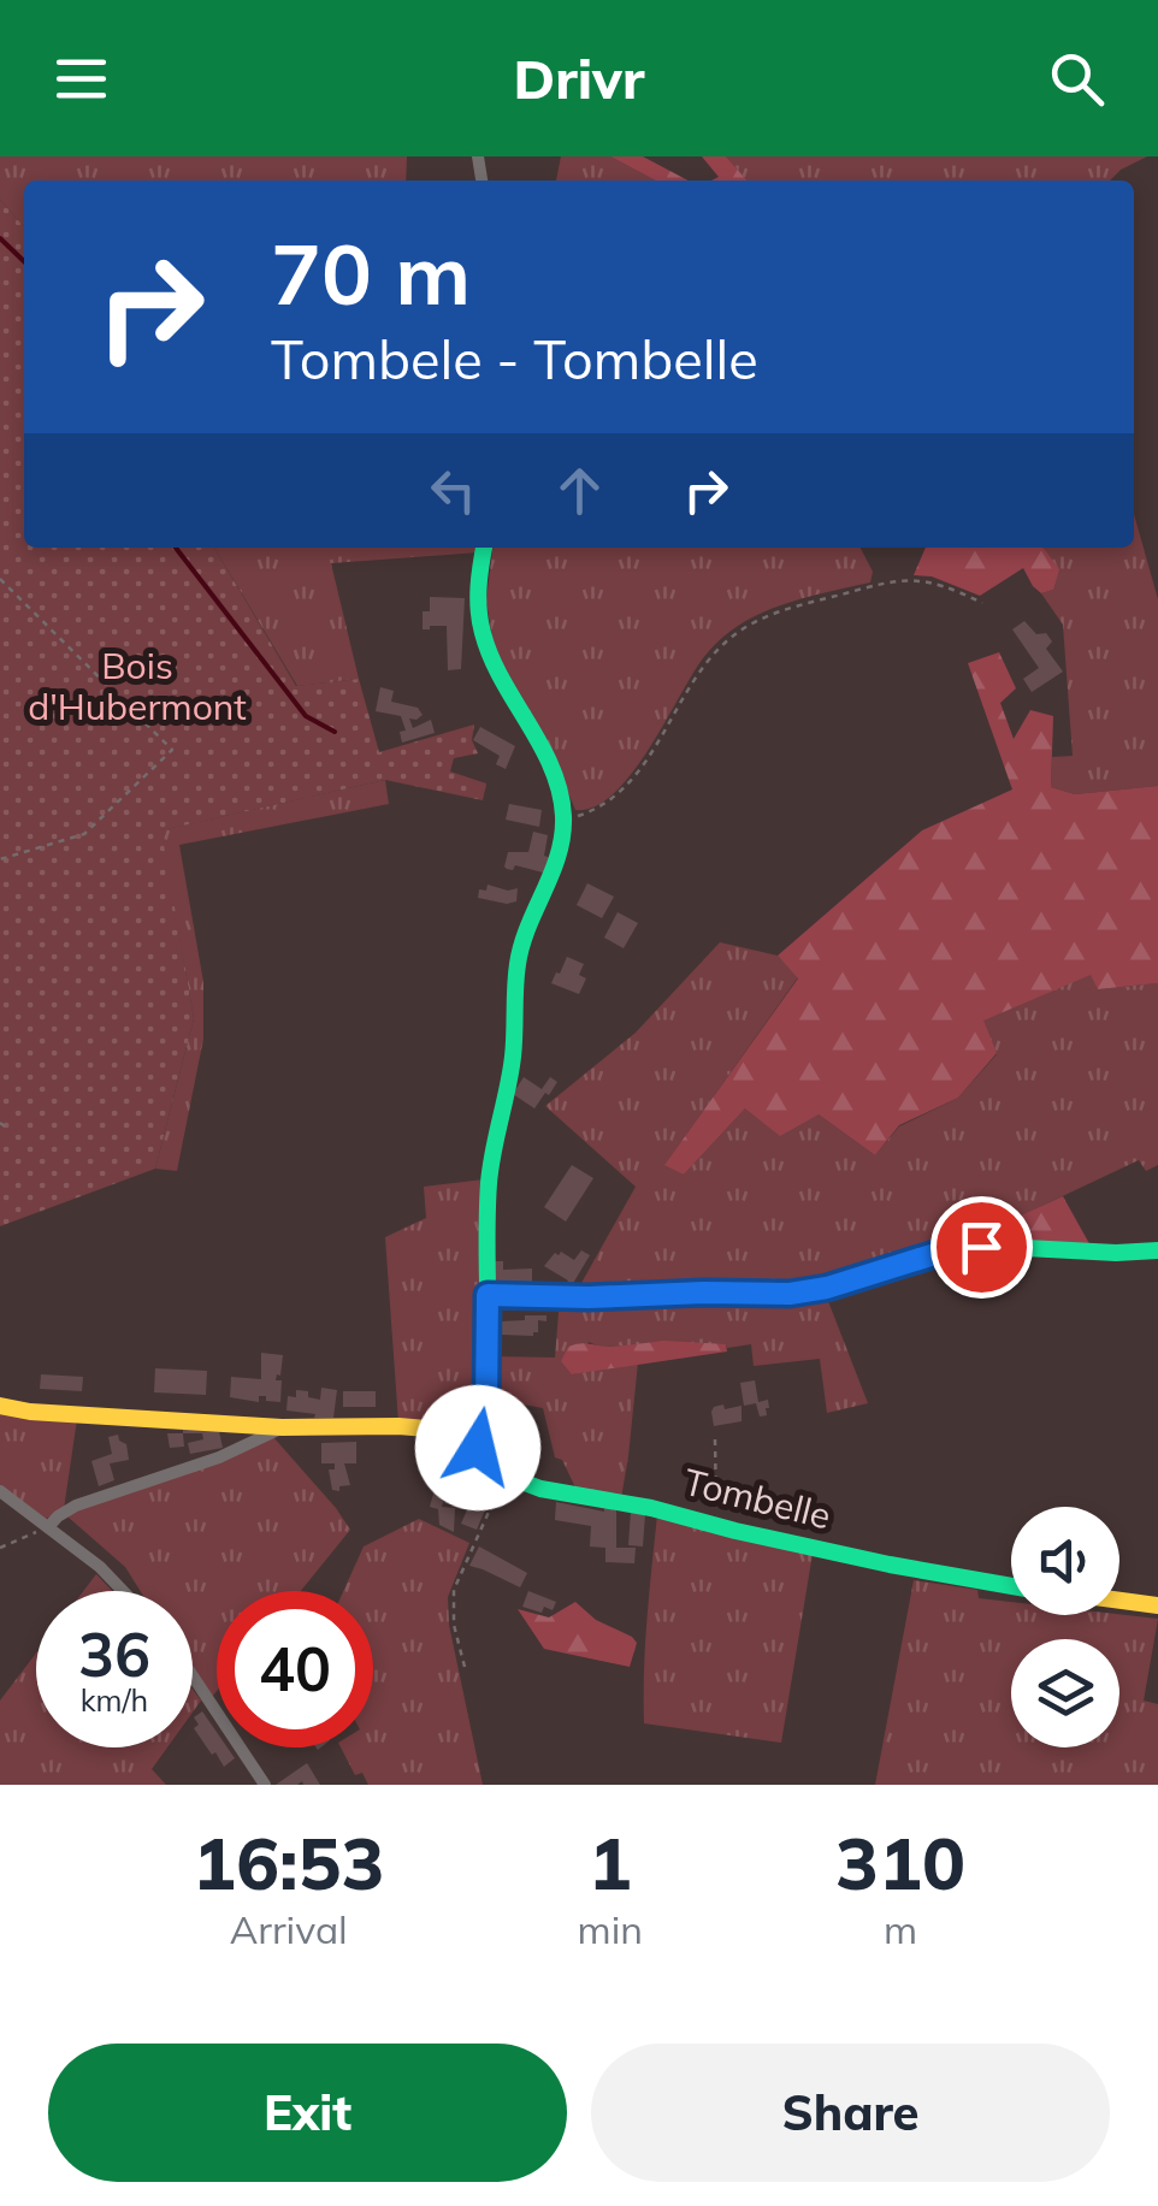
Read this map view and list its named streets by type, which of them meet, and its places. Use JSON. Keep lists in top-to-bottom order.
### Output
{
  "streets": {
    "street": ["Tombelle"]
  },
  "parks": ["Bois d'Hubermont"],
  "page": {
    "header": "Drivr",
    "turn": ["70 m", "Tombele - Tombelle"],
    "speed": "36 km/h",
    "limit": "40",
    "eta": [
      "16:53",
      "Arrival",
      "1",
      "min",
      "310",
      "m"
    ],
    "buttons": ["Exit", "Share"]
  }
}
